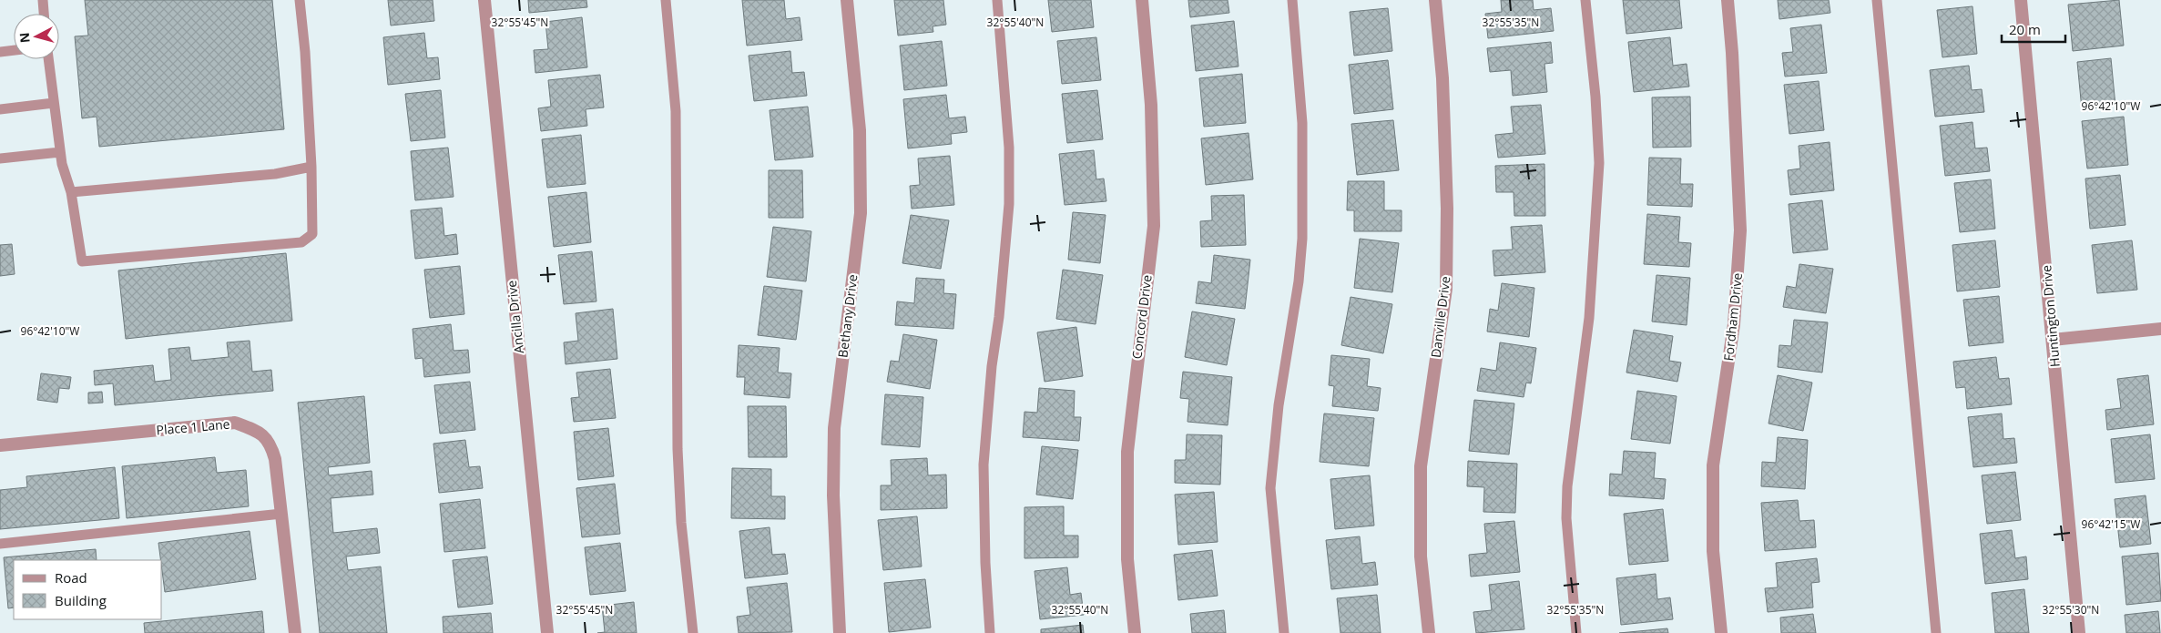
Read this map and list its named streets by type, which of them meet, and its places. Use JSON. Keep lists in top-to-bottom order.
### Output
{
  "streets": {
    "street": [
      "Bethany Drive",
      "Huntington Drive",
      "Ancilla Drive",
      "Concord Drive",
      "Danville Drive",
      "Fordham Drive",
      "Place 1 Lane"
    ]
  },
  "legend": ["Road", "Building"],
  "scale_bar": "20 m",
  "north": "left",
  "coordinates": [
    "32°55'45\"N",
    "32°55'40\"N",
    "32°55'35\"N",
    "96°42'10\"W",
    "96°42'15\"W",
    "32°55'30\"N"
  ]
}
